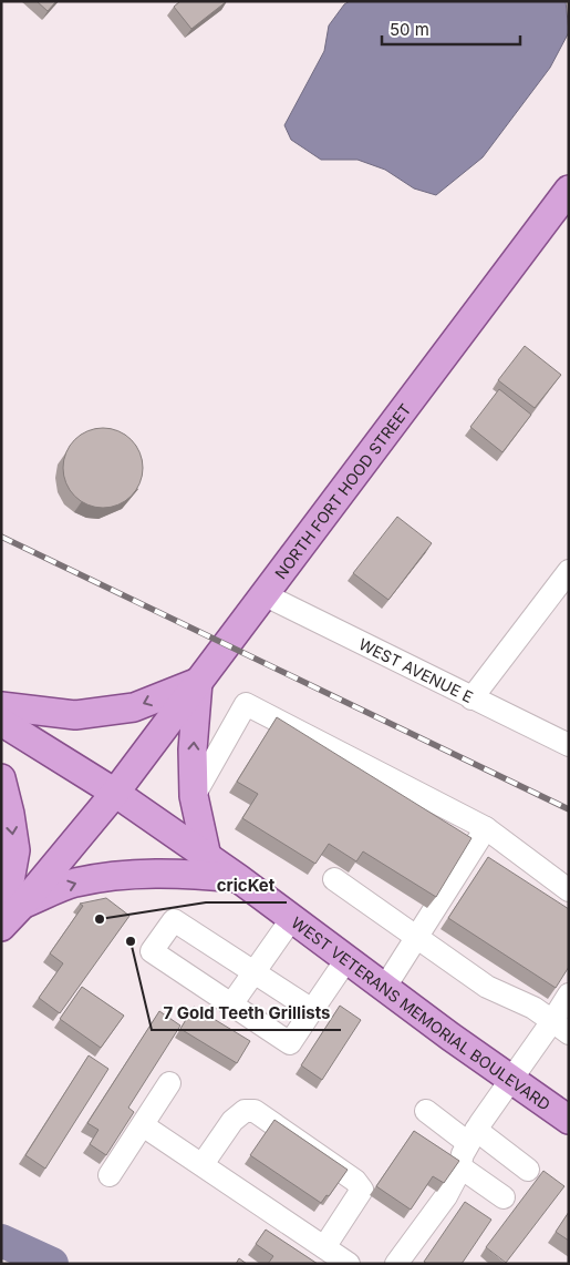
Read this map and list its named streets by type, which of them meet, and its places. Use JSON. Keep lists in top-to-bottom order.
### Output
{
  "streets": {
    "main road": ["NORTH FORT HOOD STREET", "WEST VETERANS MEMORIAL BOULEVARD"],
    "street": ["WEST AVENUE E"]
  },
  "crossings": [
    ["NORTH FORT HOOD STREET", "WEST AVENUE E"],
    ["NORTH FORT HOOD STREET", "WEST VETERANS MEMORIAL BOULEVARD"]
  ],
  "places": ["cricKet", "7 Gold Teeth Grillists"],
  "scale_bar": "50 m"
}
